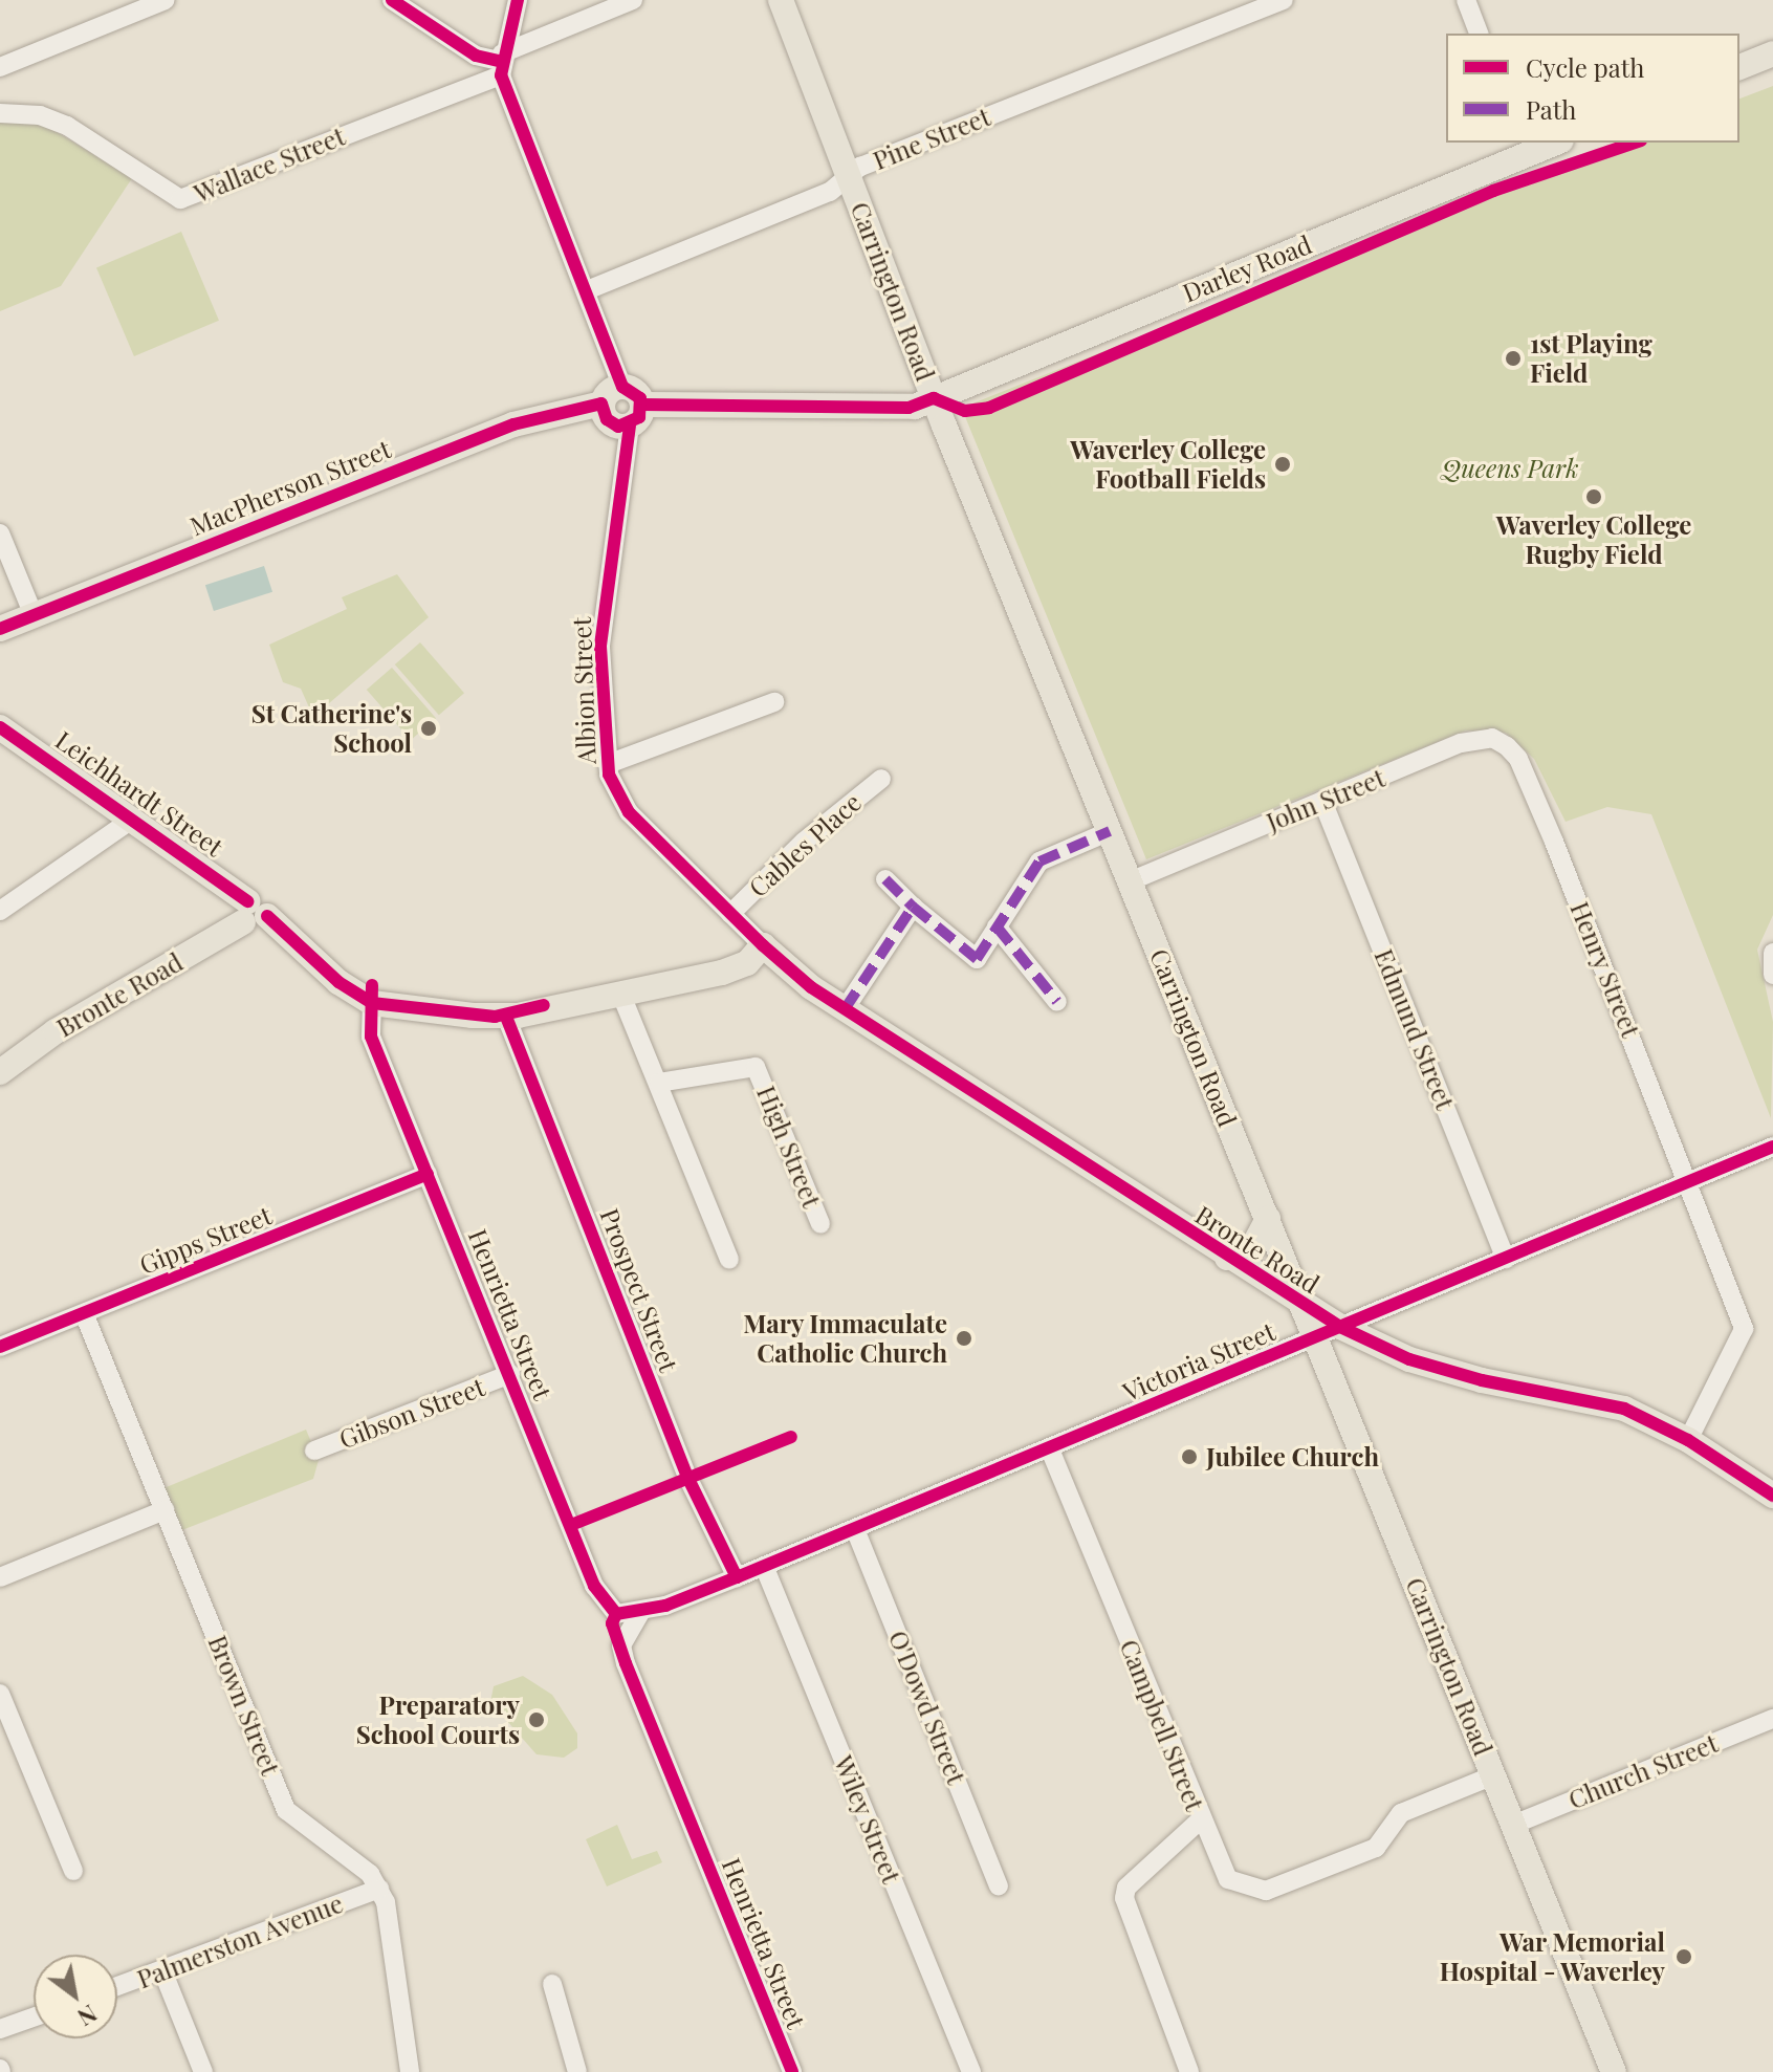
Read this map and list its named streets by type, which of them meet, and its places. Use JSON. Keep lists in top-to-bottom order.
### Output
{
  "streets": {
    "main road": [
      "Darley Road",
      "Carrington Road",
      "MacPherson Street",
      "Leichhardt Street",
      "Bronte Road"
    ],
    "street": [
      "Pine Street",
      "Wallace Street",
      "Albion Street",
      "John Street",
      "Cables Place",
      "Henry Street",
      "Edmund Street",
      "High Street",
      "Gipps Street",
      "Prospect Street",
      "Henrietta Street",
      "Victoria Street",
      "Gibson Street",
      "Brown Street",
      "O'Dowd Street",
      "Campbell Street",
      "Church Street",
      "Wiley Street",
      "Palmerston Avenue"
    ]
  },
  "crossings": [
    ["Pine Street", "Carrington Road"],
    ["Darley Road", "Carrington Road"],
    ["Carrington Road", "John Street"],
    ["Carrington Road", "Bronte Road"],
    ["Carrington Road", "Victoria Street"],
    ["Carrington Road", "Church Street"],
    ["MacPherson Street", "Albion Street"],
    ["Albion Street", "Cables Place"],
    ["Albion Street", "Bronte Road"],
    ["Leichhardt Street", "Bronte Road"],
    ["John Street", "Henry Street"],
    ["John Street", "Edmund Street"],
    ["Henry Street", "Bronte Road"],
    ["Henry Street", "Victoria Street"],
    ["Bronte Road", "Victoria Street"],
    ["Edmund Street", "Victoria Street"],
    ["Gipps Street", "Henrietta Street"],
    ["Gipps Street", "Brown Street"],
    ["Prospect Street", "Victoria Street"],
    ["Henrietta Street", "Victoria Street"],
    ["Henrietta Street", "Gibson Street"],
    ["Victoria Street", "O'Dowd Street"],
    ["Victoria Street", "Campbell Street"],
    ["Victoria Street", "Wiley Street"],
    ["Brown Street", "Palmerston Avenue"]
  ],
  "parks": ["Queens Park"],
  "places": [
    "1st Playing Field",
    "Waverley College Football Fields",
    "Waverley College Rugby Field",
    "St Catherine's School",
    "Mary Immaculate Catholic Church",
    "Jubilee Church",
    "Preparatory School Courts",
    "War Memorial Hospital - Waverley"
  ],
  "legend": ["Cycle path", "Path"],
  "north": "bottom right"
}
